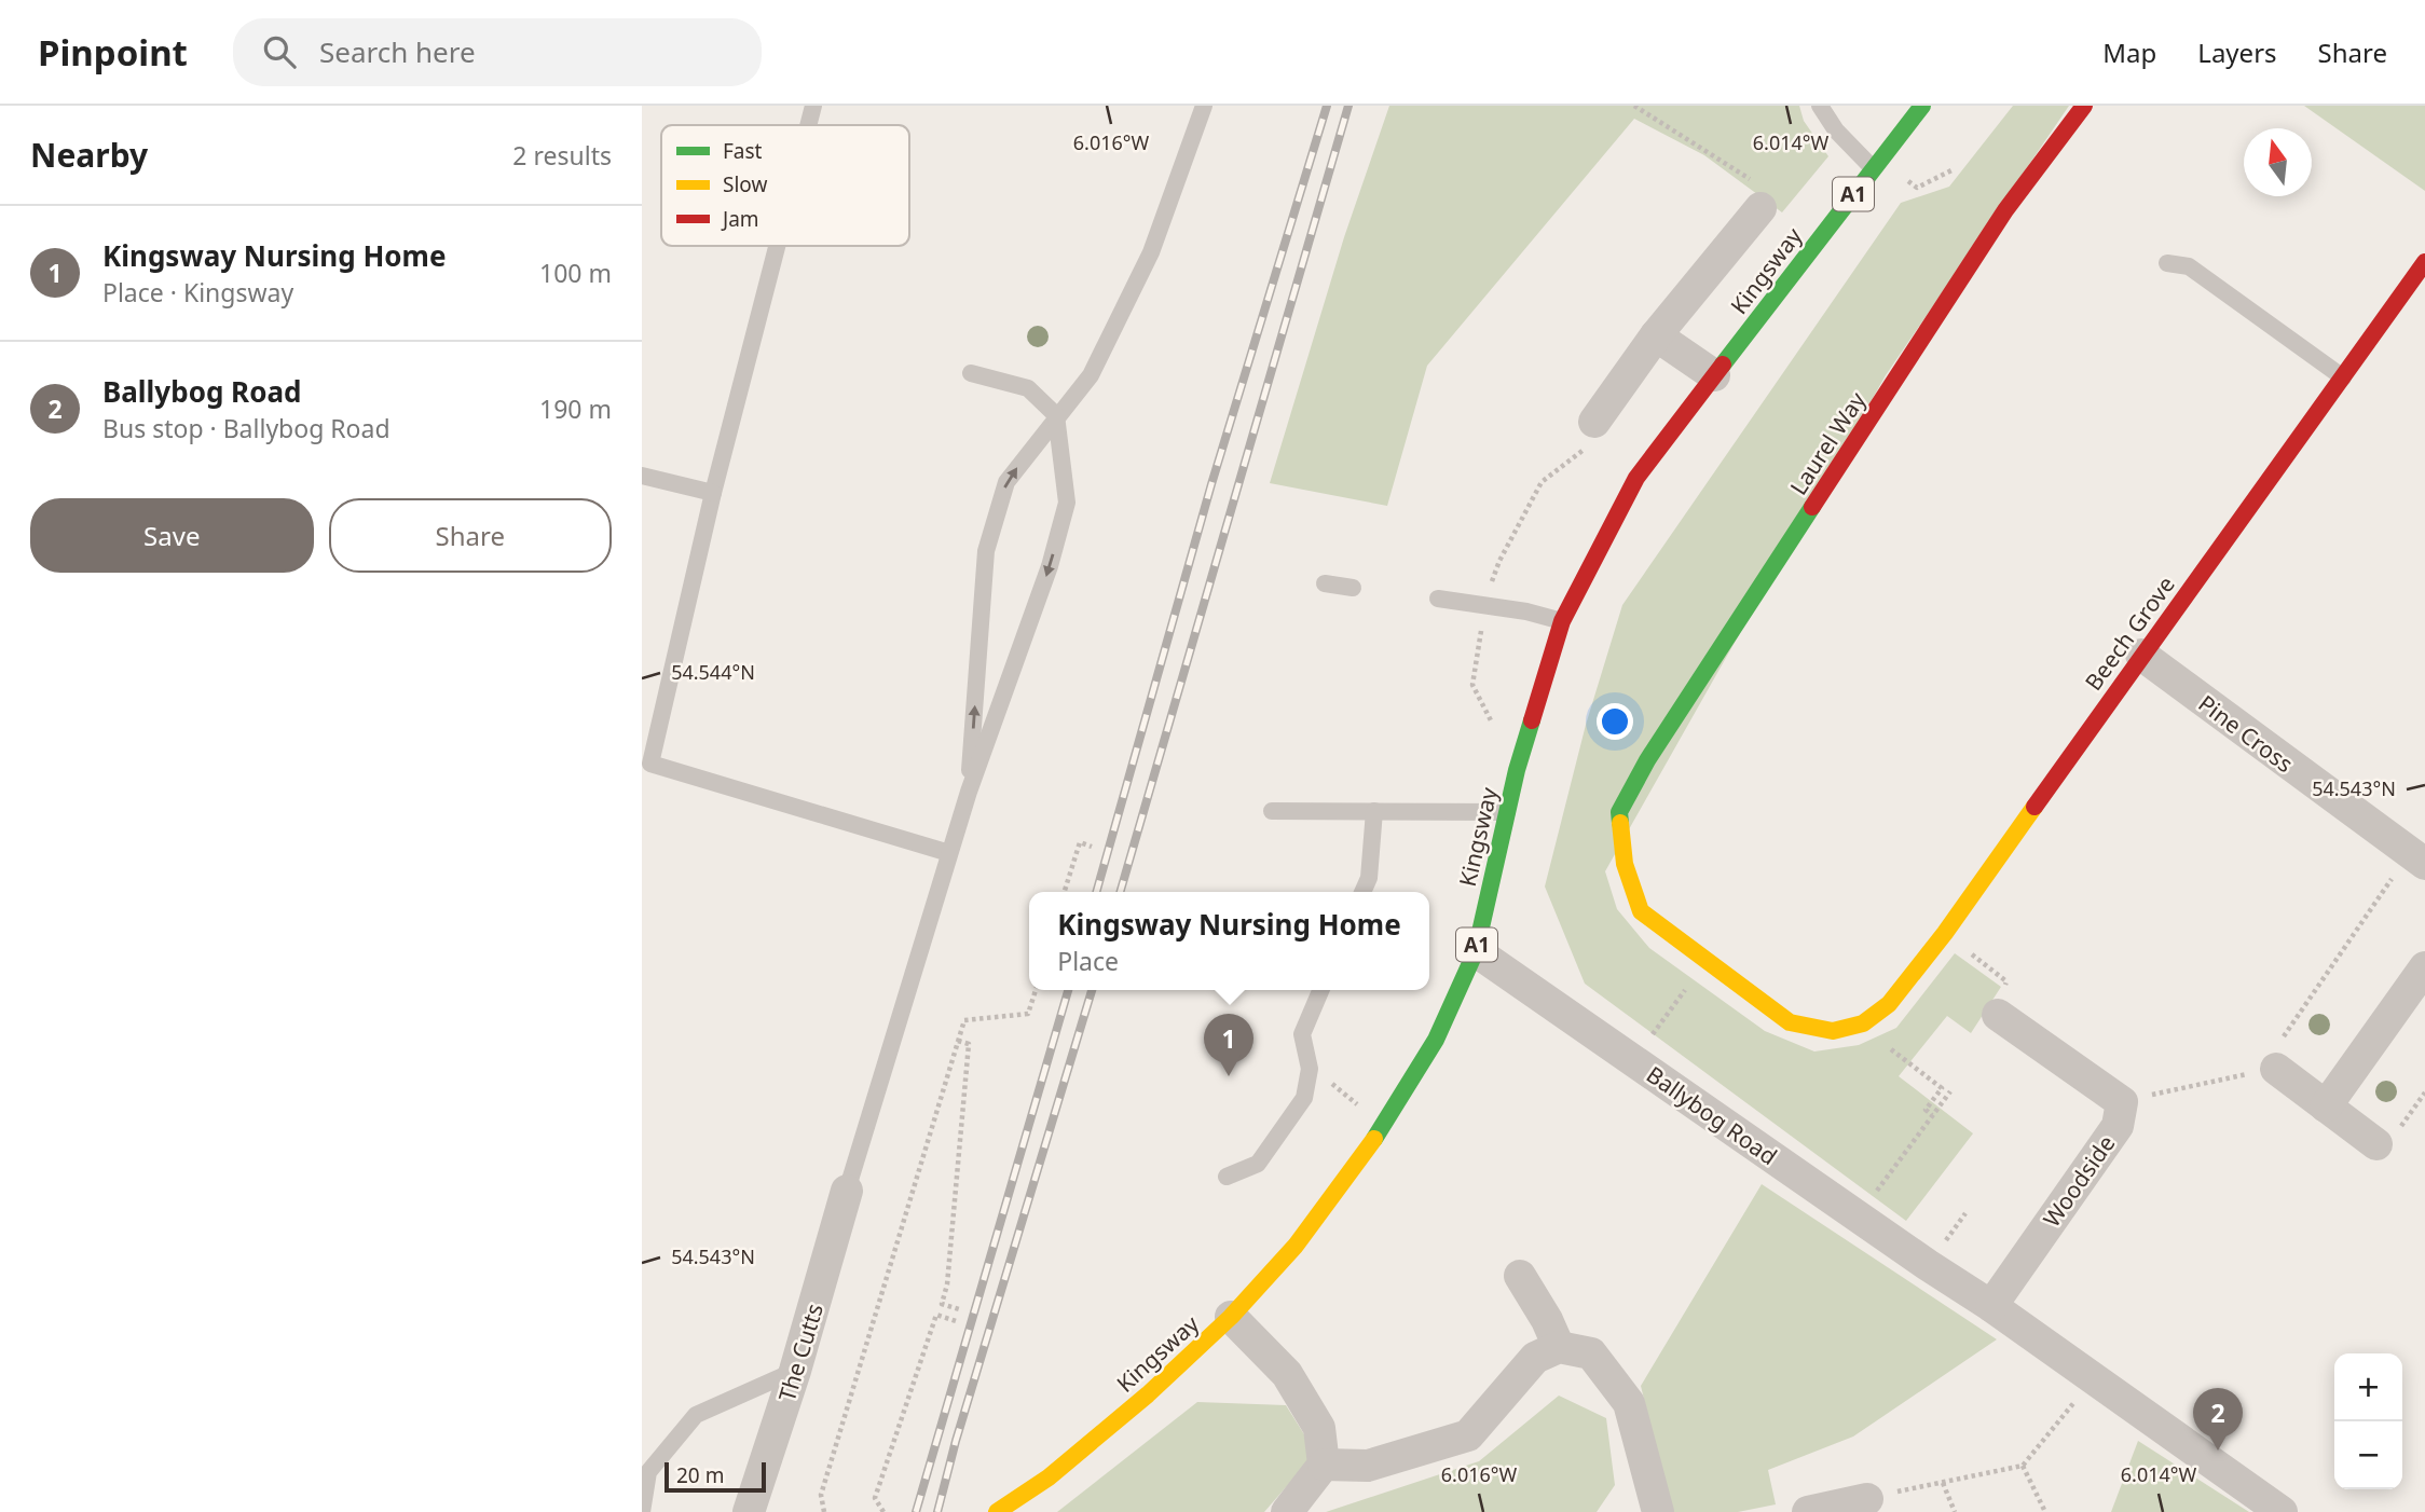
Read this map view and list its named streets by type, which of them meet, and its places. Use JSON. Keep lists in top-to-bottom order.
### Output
{
  "streets": {
    "street": [
      "A1",
      "Kingsway",
      "Laurel Way",
      "Beech Grove",
      "Pine Cross",
      "Ballybog Road",
      "Woodside",
      "The Cutts"
    ]
  },
  "crossings": [
    ["Kingsway", "Ballybog Road"],
    ["Beech Grove", "Pine Cross"],
    ["Ballybog Road", "Woodside"]
  ],
  "legend": ["Fast", "Slow", "Jam"],
  "scale_bar": "20 m",
  "north": "top",
  "page": {
    "header": "Pinpoint",
    "search": "Search here",
    "nav": ["Map", "Layers", "Share"],
    "heading": ["Nearby", "2 results"],
    "list": [
      {
        "mark": "1",
        "name": "Kingsway Nursing Home",
        "note": "Place · Kingsway",
        "value": "100 m"
      },
      {
        "mark": "2",
        "name": "Ballybog Road",
        "note": "Bus stop · Ballybog Road",
        "value": "190 m"
      }
    ],
    "buttons": ["Save", "Share"],
    "popup": ["Kingsway Nursing Home", "Place"],
    "pins": ["1", "2"],
    "map_buttons": ["+", "−"],
    "scale": "20 m"
  },
  "coordinates": [
    "6.014°W",
    "6.016°W",
    "54.544°N",
    "54.543°N"
  ]
}
